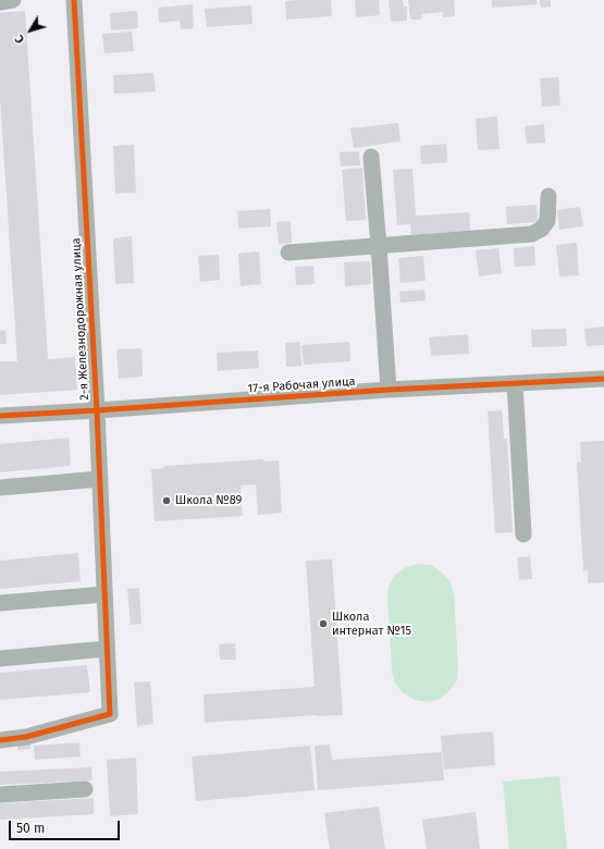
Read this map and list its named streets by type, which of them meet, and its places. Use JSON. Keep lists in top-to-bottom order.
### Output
{
  "streets": {
    "street": ["2-я Железнодорожная улица", "17-я Рабочая улица"]
  },
  "crossings": [
    ["2-я Железнодорожная улица", "17-я Рабочая улица"]
  ],
  "places": ["Школа №89", "Школа интернат №15"],
  "scale_bar": "50 m",
  "north": "bottom left"
}
